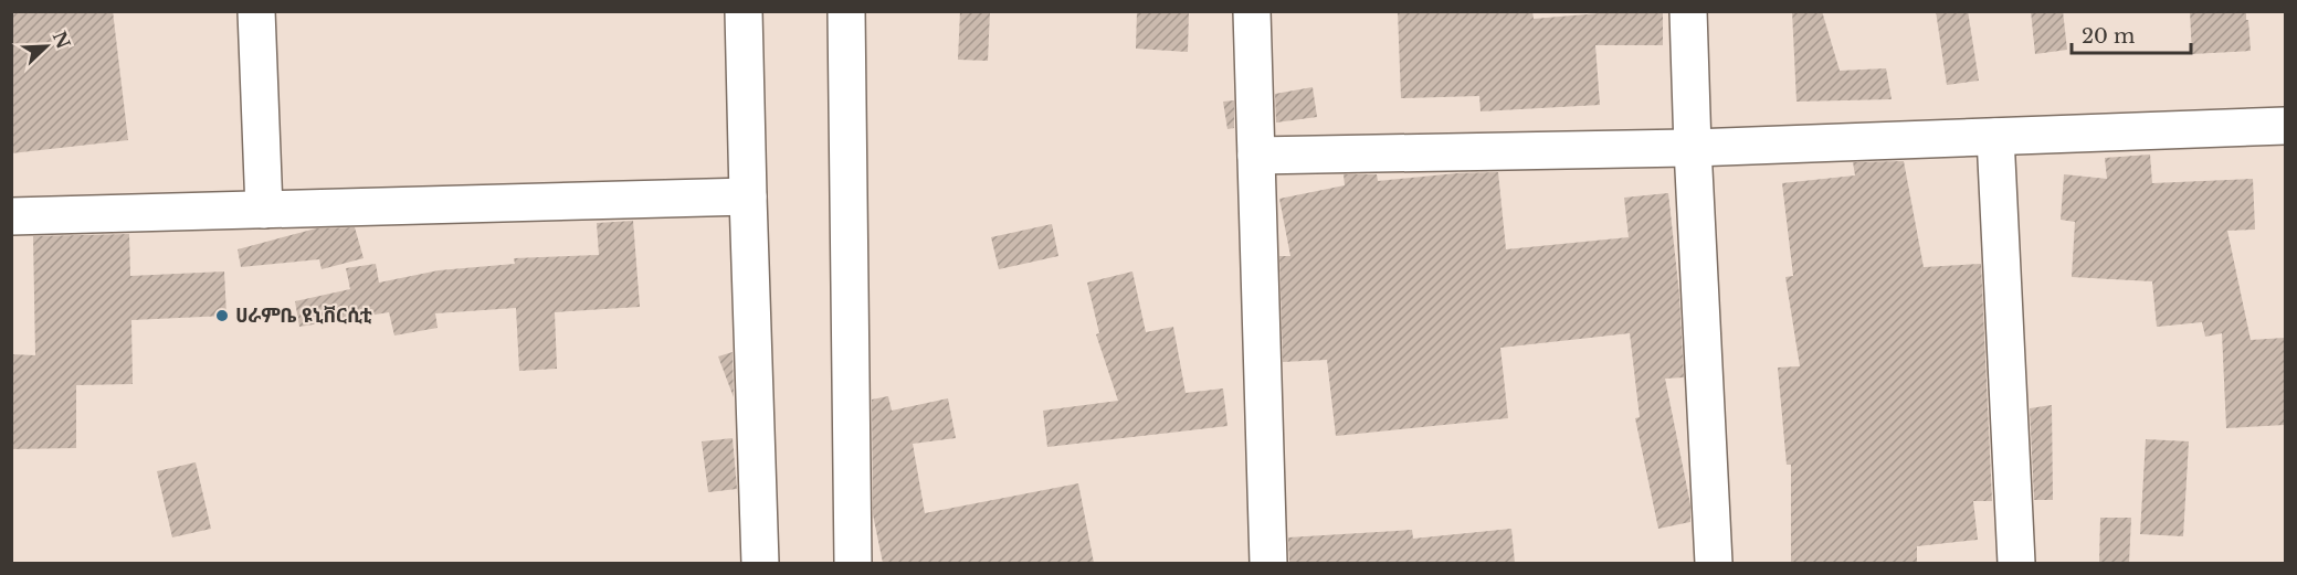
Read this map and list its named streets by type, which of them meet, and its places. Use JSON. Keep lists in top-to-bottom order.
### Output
{
  "places": ["ሀራምቤ ዩኒቨርሲቲ"],
  "scale_bar": "20 m",
  "north": "top right"
}
